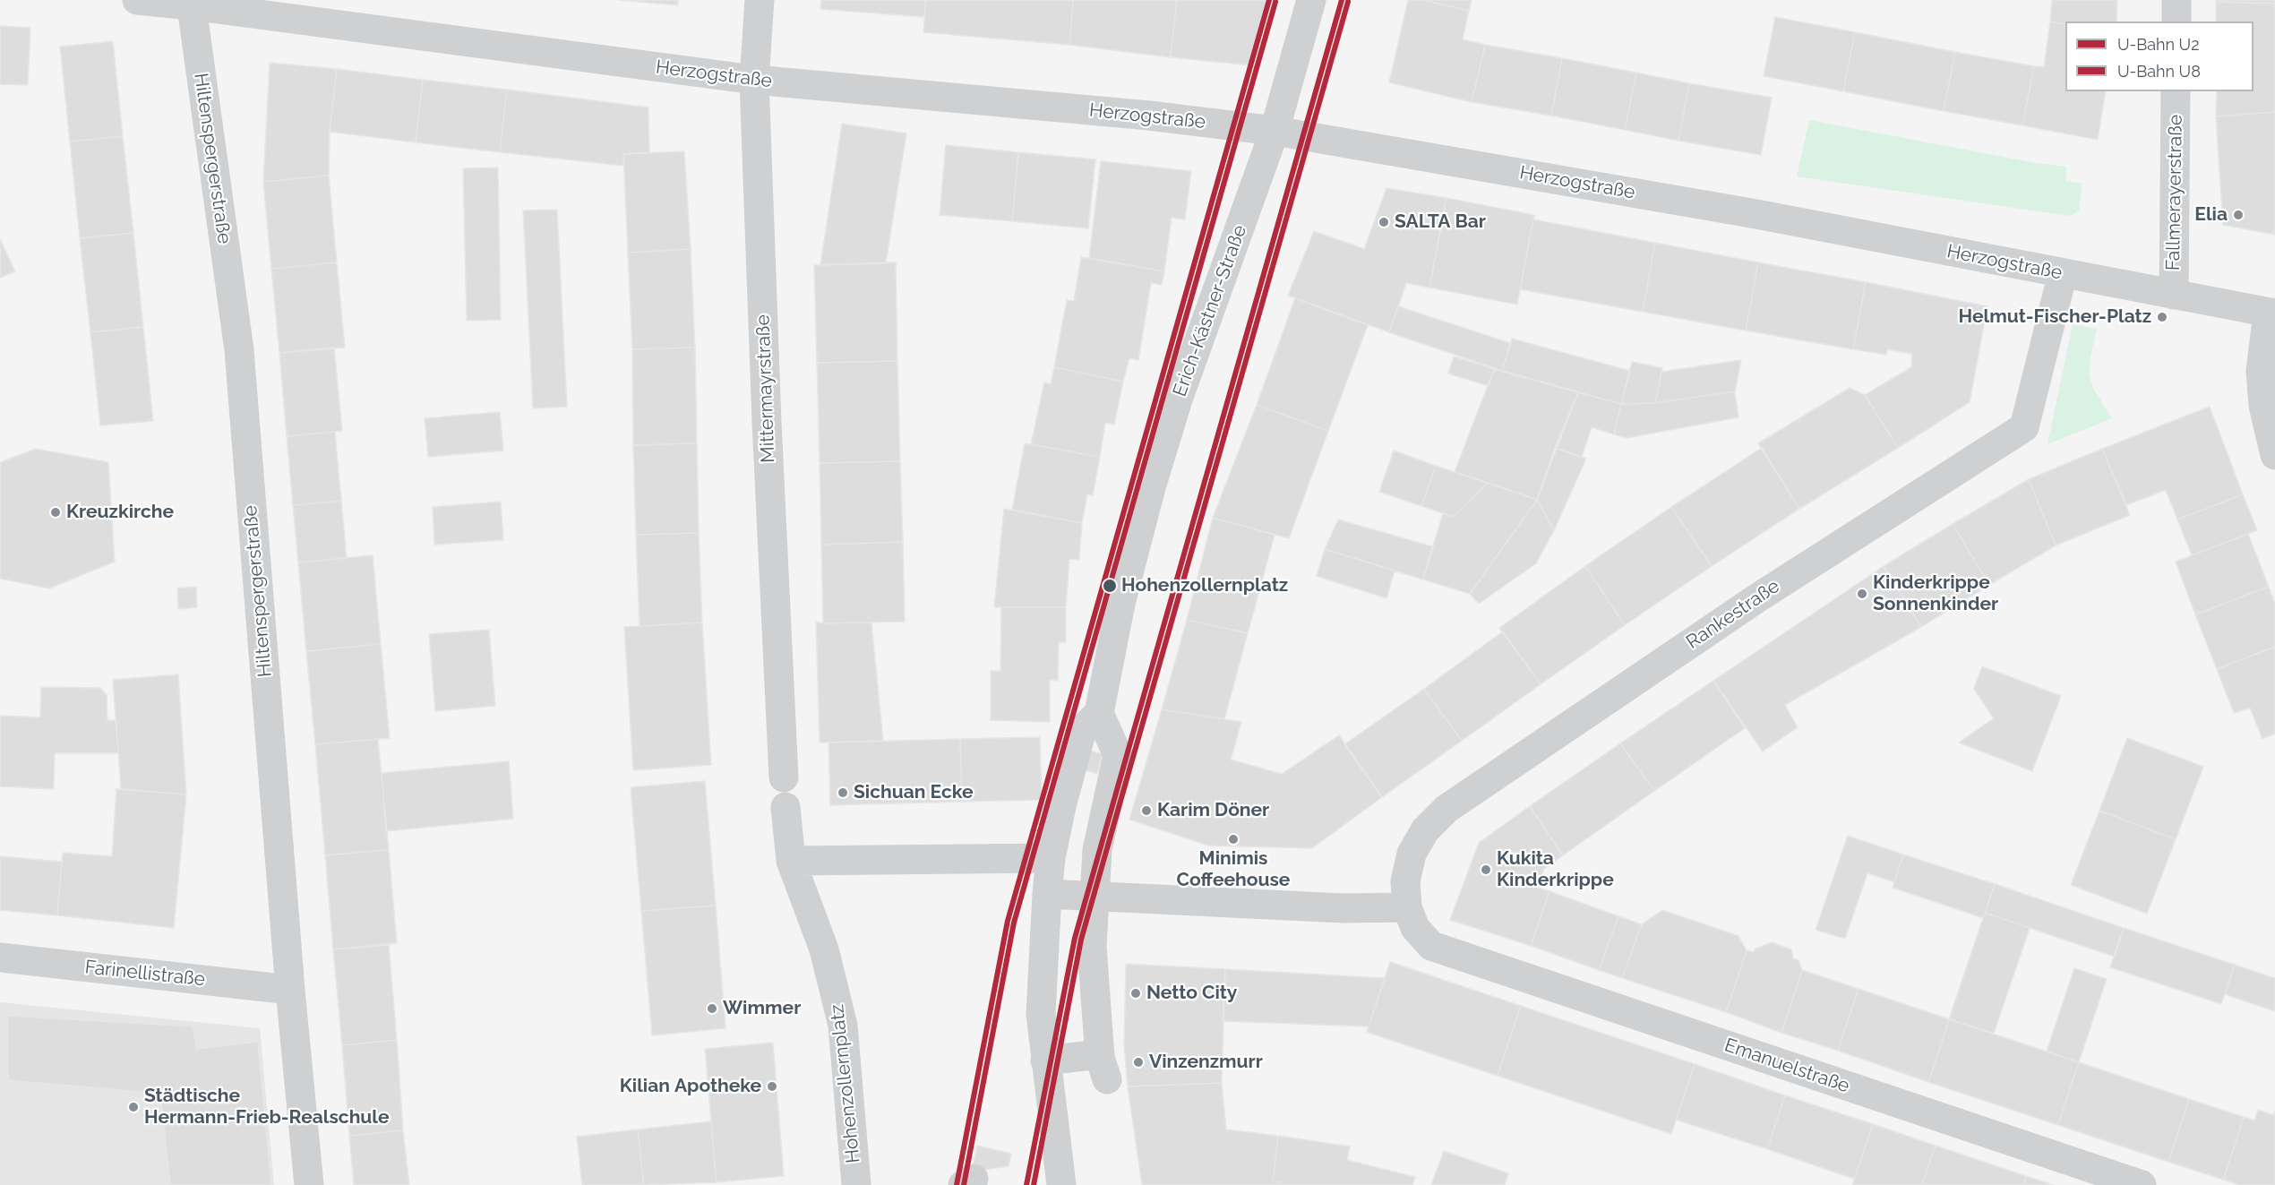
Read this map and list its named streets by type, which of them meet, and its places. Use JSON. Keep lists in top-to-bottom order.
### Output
{
  "streets": {
    "street": [
      "Herzogstraße",
      "Hiltenspergerstraße",
      "Fallmerayerstraße",
      "Erich-Kästner-Straße",
      "Mittermayrstraße",
      "Rankestraße",
      "Farinellistraße",
      "Emanuelstraße",
      "Hohenzollernplatz"
    ]
  },
  "crossings": [
    ["Herzogstraße", "Hiltenspergerstraße"],
    ["Herzogstraße", "Fallmerayerstraße"],
    ["Herzogstraße", "Erich-Kästner-Straße"],
    ["Herzogstraße", "Mittermayrstraße"],
    ["Herzogstraße", "Rankestraße"],
    ["Hiltenspergerstraße", "Farinellistraße"],
    ["Rankestraße", "Emanuelstraße"]
  ],
  "places": [
    "Elia",
    "SALTA Bar",
    "Helmut-Fischer-Platz",
    "Kreuzkirche",
    "Hohenzollernplatz",
    "Kinderkrippe Sonnenkinder",
    "Sichuan Ecke",
    "Karim Döner",
    "Minimis Coffeehouse",
    "Kukita Kinderkrippe",
    "Netto City",
    "Wimmer",
    "Vinzenzmurr",
    "Kilian Apotheke",
    "Städtische Hermann-Frieb-Realschule"
  ],
  "lines": ["metro line U2", "metro line U8"],
  "legend": ["U-Bahn U2", "U-Bahn U8"]
}
